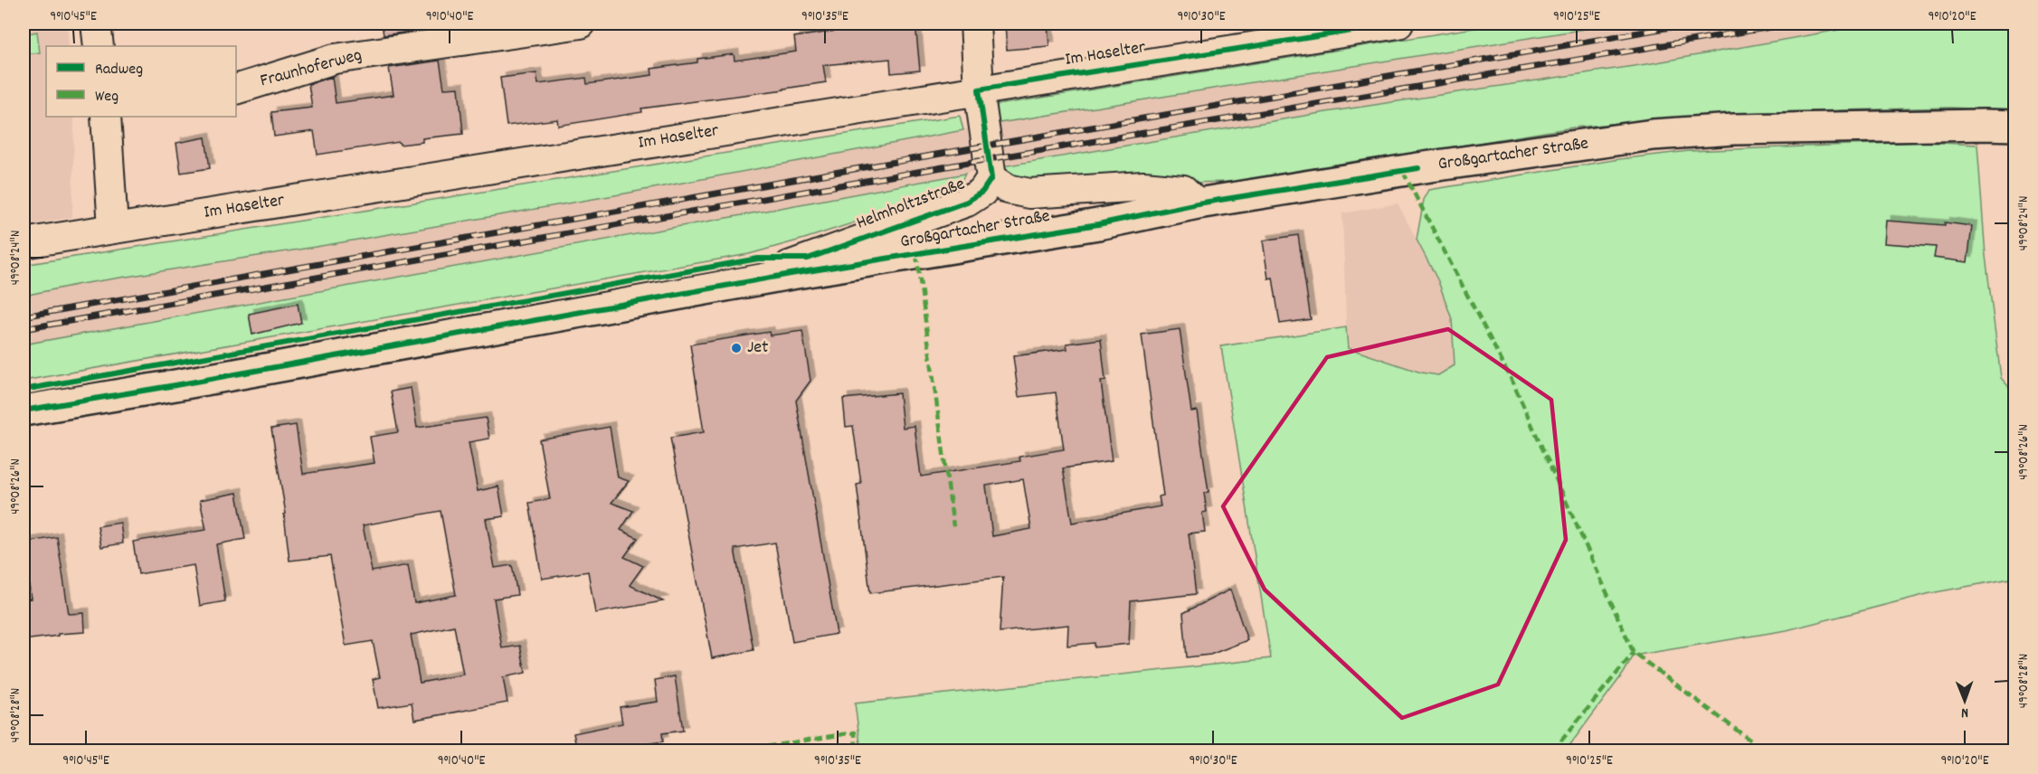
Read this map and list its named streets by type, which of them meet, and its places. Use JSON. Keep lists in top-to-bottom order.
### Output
{
  "streets": {
    "main road": ["Großgartacher Straße"],
    "street": ["Im Haselter", "Fraunhoferweg", "Helmholtzstraße"]
  },
  "crossings": [
    ["Großgartacher Straße", "Helmholtzstraße"]
  ],
  "places": ["Jet"],
  "legend": ["Radweg", "Weg"],
  "north": "bottom",
  "coordinates": [
    "9°10'45\"E",
    "9°10'40\"E",
    "9°10'35\"E",
    "9°10'30\"E",
    "9°10'25\"E",
    "9°10'20\"E",
    "49°08'24\"N",
    "49°08'26\"N",
    "49°08'28\"N"
  ]
}
